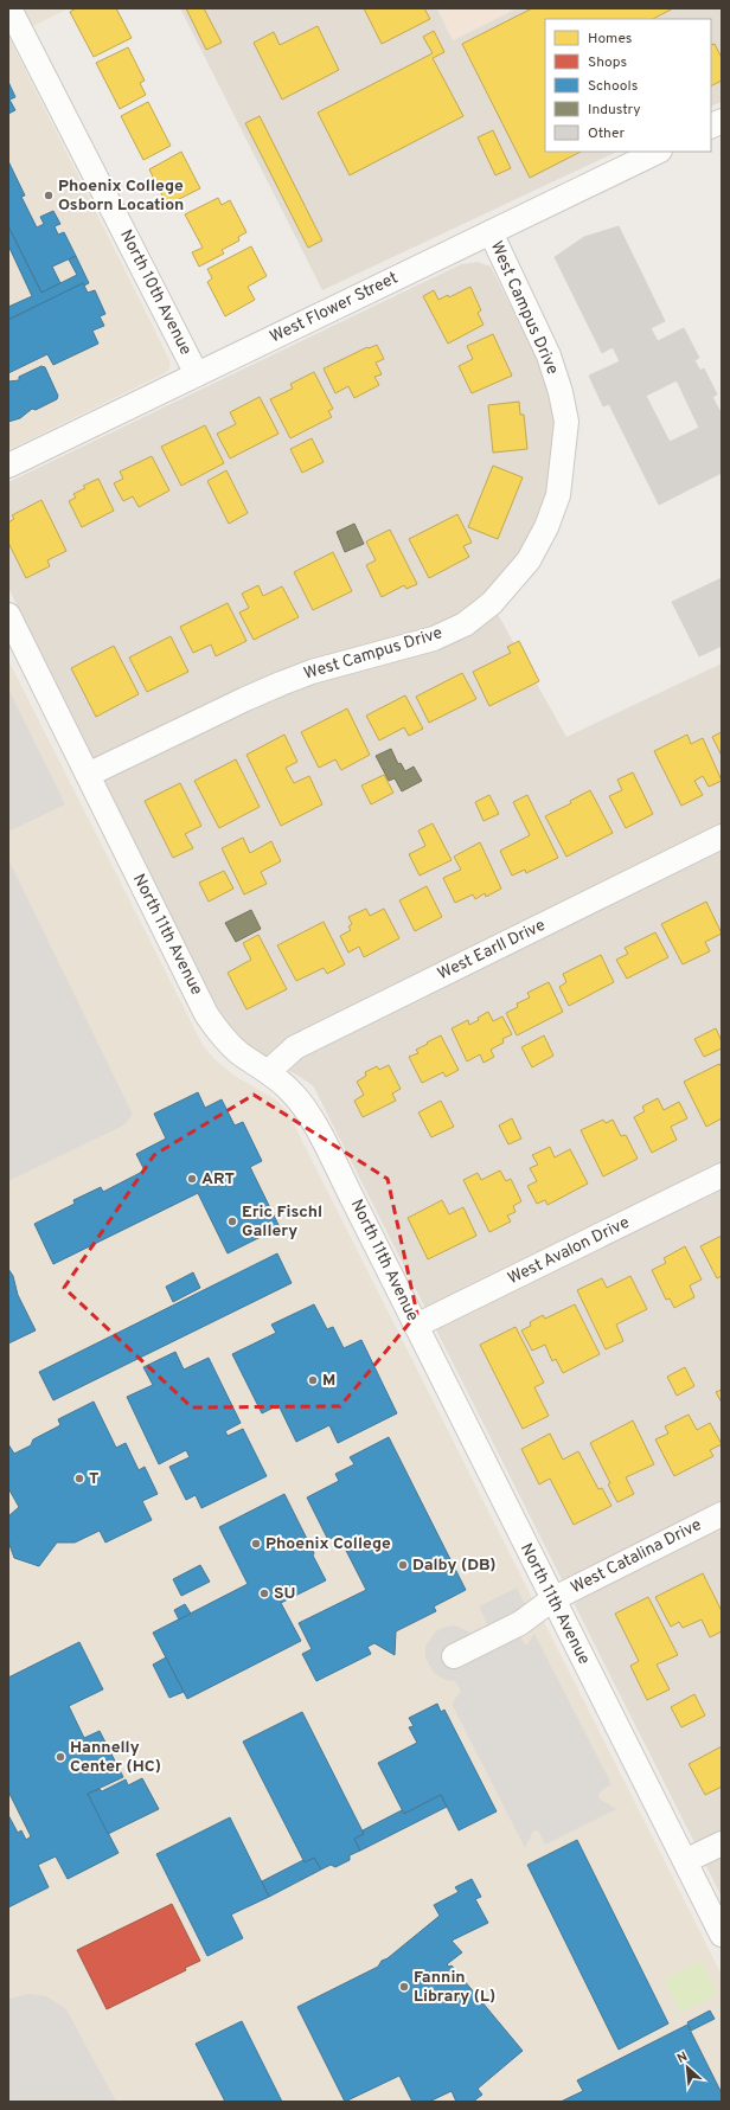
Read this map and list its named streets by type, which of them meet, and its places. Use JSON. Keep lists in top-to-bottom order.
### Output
{
  "streets": {
    "street": [
      "North 10th Avenue",
      "West Flower Street",
      "West Campus Drive",
      "North 11th Avenue",
      "West Earll Drive",
      "West Avalon Drive",
      "West Catalina Drive"
    ]
  },
  "crossings": [
    ["North 10th Avenue", "West Flower Street"],
    ["West Flower Street", "West Campus Drive"],
    ["West Campus Drive", "North 11th Avenue"],
    ["North 11th Avenue", "West Earll Drive"],
    ["North 11th Avenue", "West Avalon Drive"],
    ["North 11th Avenue", "West Catalina Drive"]
  ],
  "places": [
    "Phoenix College Osborn Location",
    "ART",
    "Eric Fischl Gallery",
    "M",
    "T",
    "Phoenix College",
    "Dalby (DB)",
    "SU",
    "Hannelly Center (HC)",
    "Fannin Library (L)"
  ],
  "legend": [
    "Homes",
    "Shops",
    "Schools",
    "Industry",
    "Other"
  ],
  "north": "top left"
}
